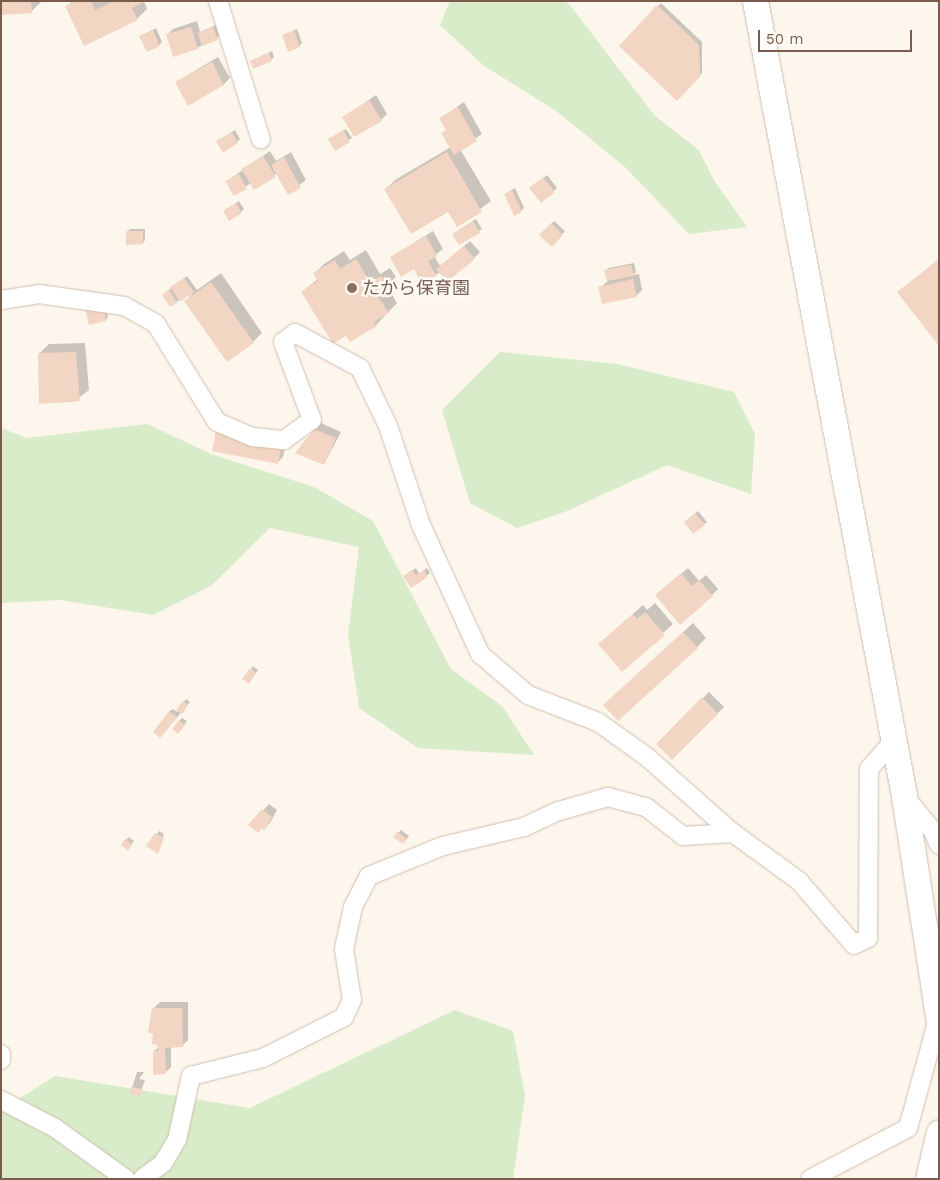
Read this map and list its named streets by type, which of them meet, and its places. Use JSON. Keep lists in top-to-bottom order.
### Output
{
  "places": ["たから保育園"],
  "scale_bar": "50 m"
}
